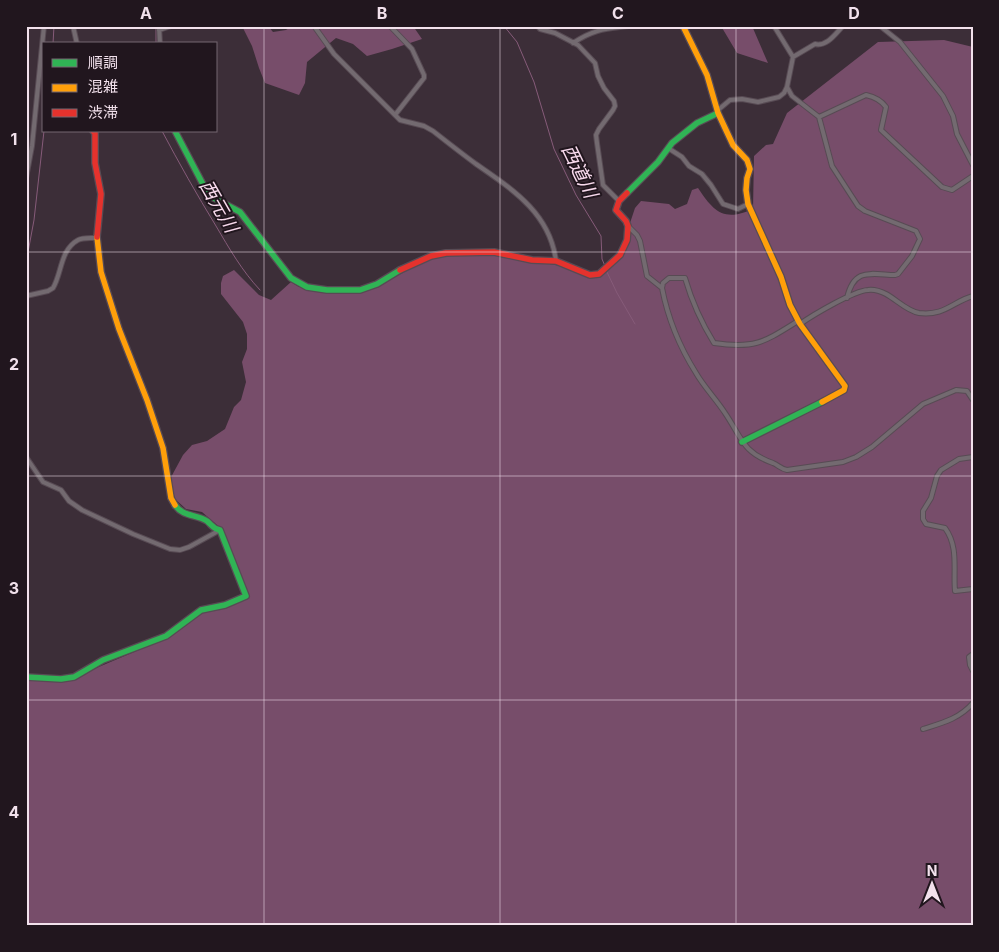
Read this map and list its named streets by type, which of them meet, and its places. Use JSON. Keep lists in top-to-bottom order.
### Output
{
  "water": ["西道川", "西元川"],
  "legend": ["順調", "混雑", "渋滞"],
  "north": "top",
  "grid": {
    "columns": [
      "A",
      "B",
      "C",
      "D"
    ],
    "rows": [
      "1",
      "2",
      "3",
      "4"
    ]
  }
}
